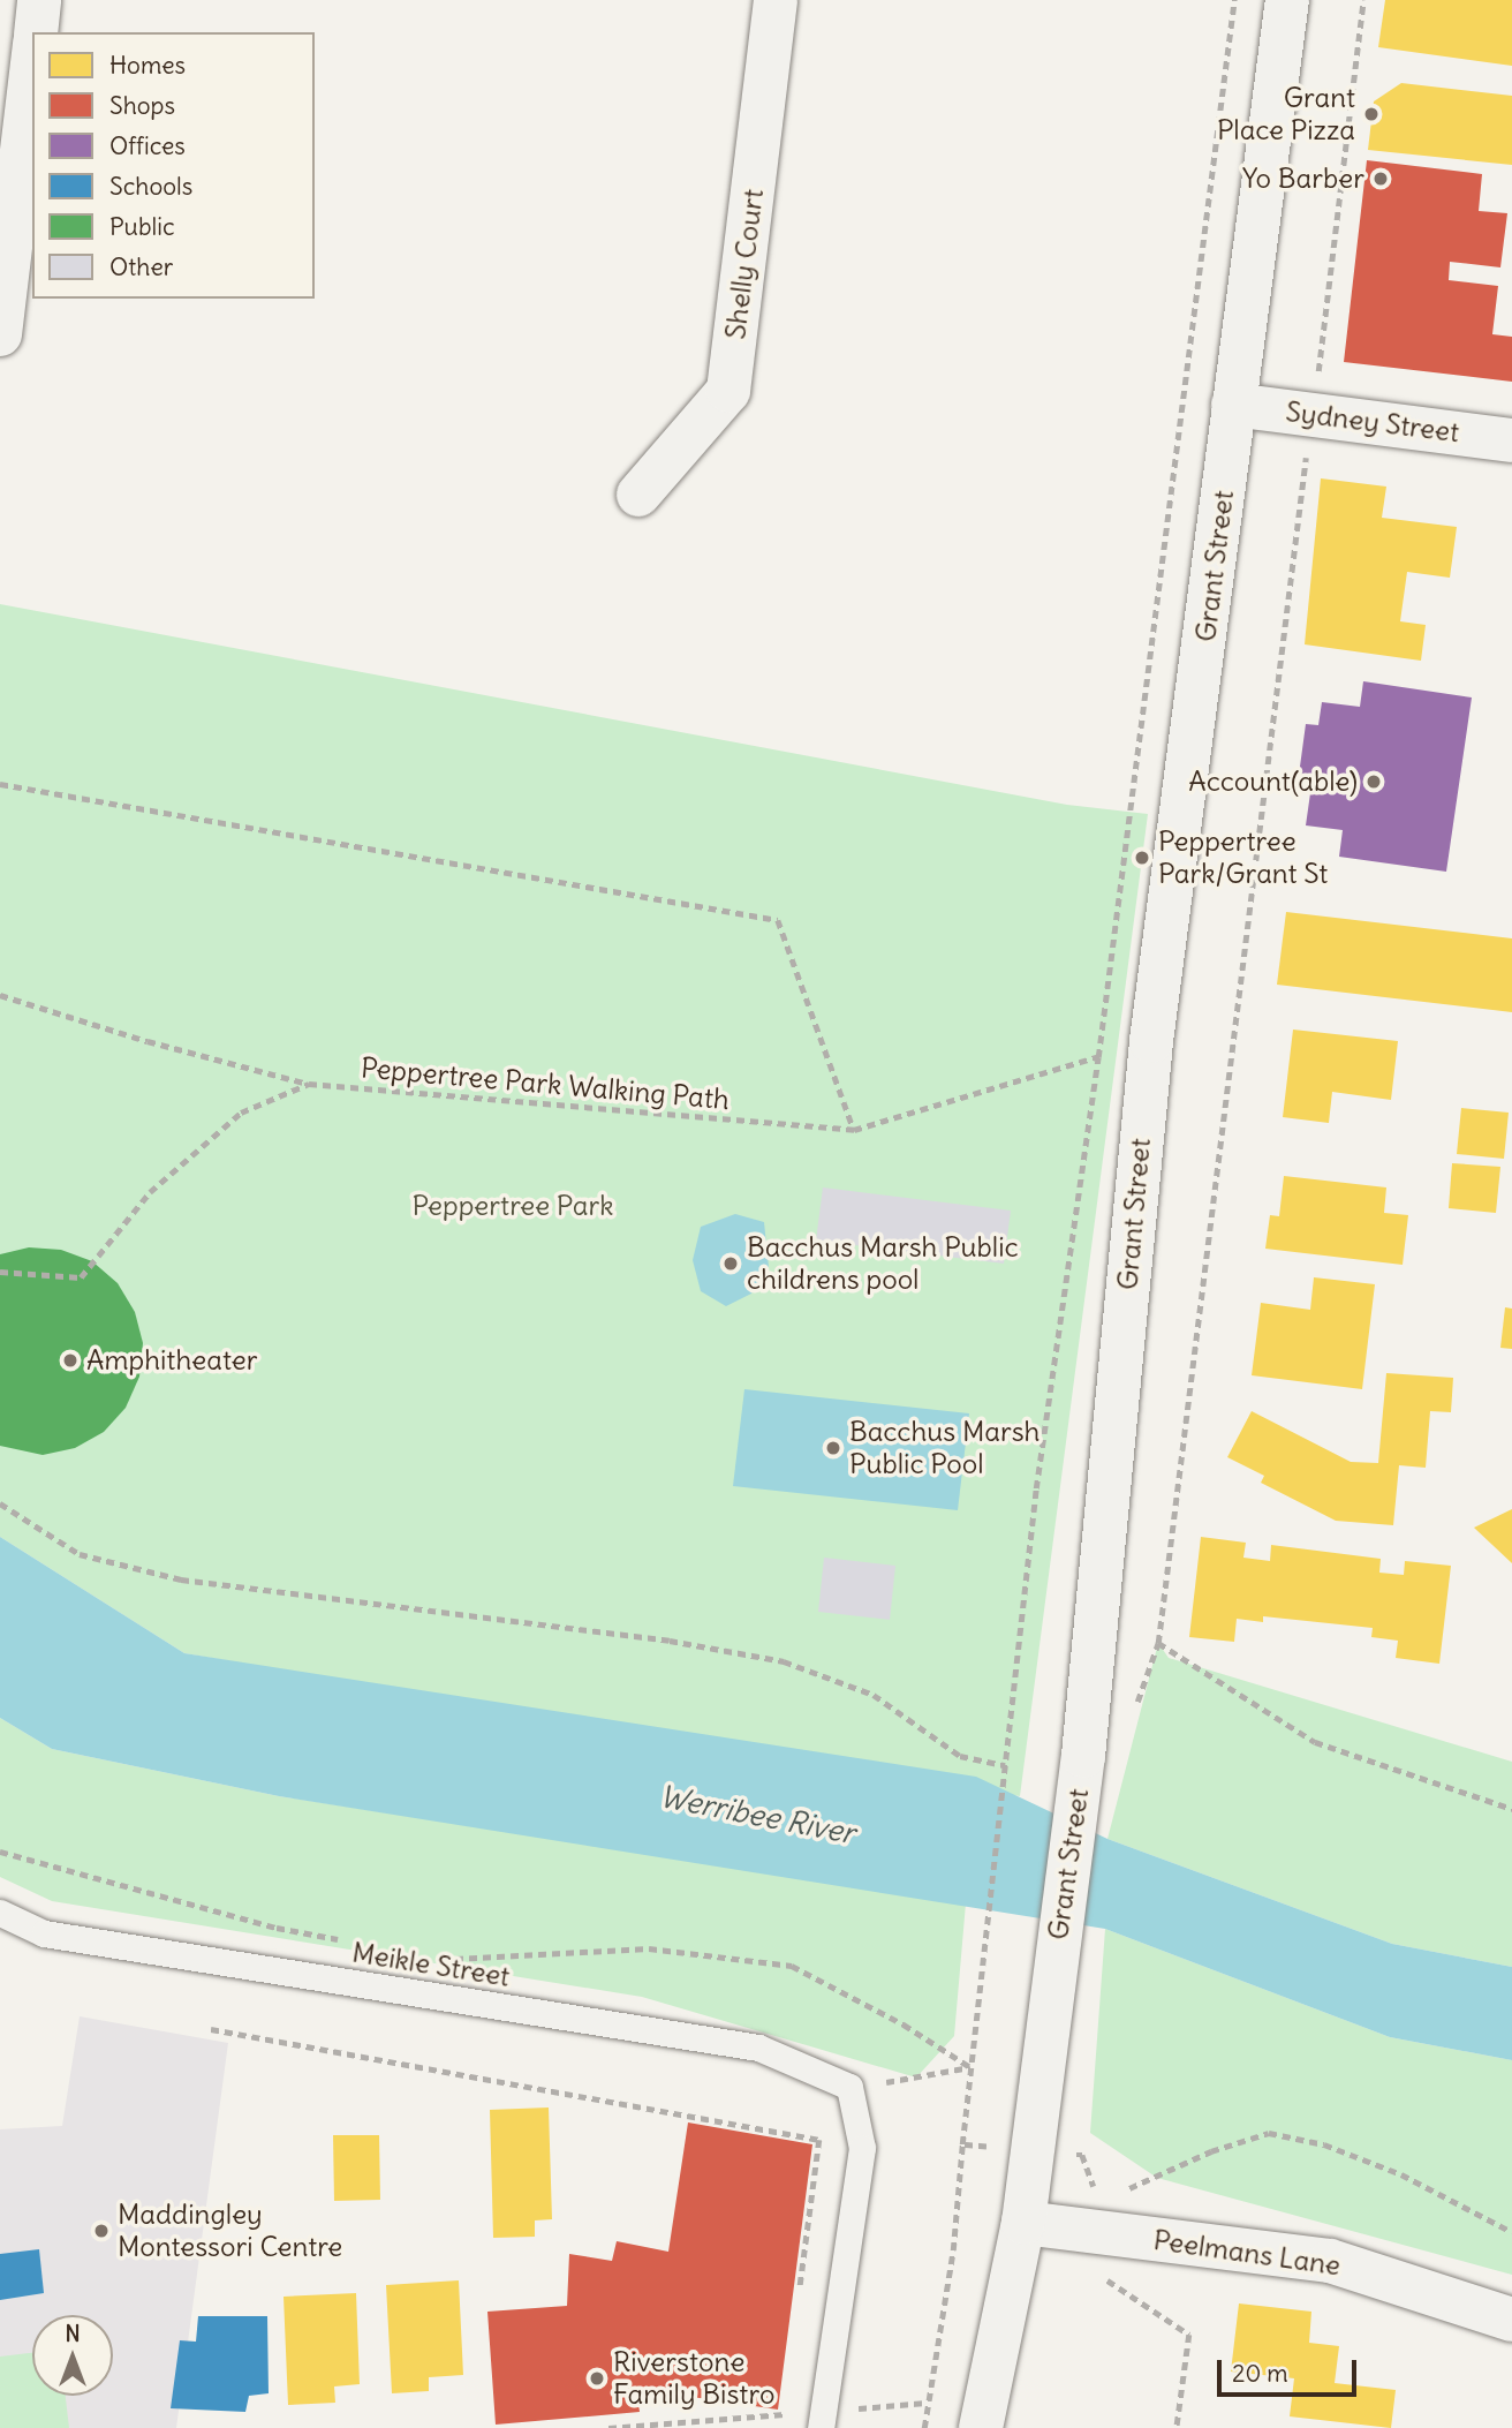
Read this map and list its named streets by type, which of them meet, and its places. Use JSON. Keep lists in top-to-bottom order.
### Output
{
  "streets": {
    "main road": [
      "Shelly Court",
      "Sydney Street",
      "Grant Street",
      "Peelmans Lane"
    ],
    "lane": ["Meikle Street"],
    "path": ["Peppertree Park Walking Path"]
  },
  "crossings": [
    ["Sydney Street", "Grant Street"],
    ["Grant Street", "Peppertree Park Walking Path"],
    ["Grant Street", "Peelmans Lane"]
  ],
  "water": ["Werribee River"],
  "parks": ["Peppertree Park"],
  "places": [
    "Grant Place Pizza",
    "Yo Barber",
    "Account(able)",
    "Peppertree Park/Grant St",
    "Bacchus Marsh Public childrens pool",
    "Amphitheater",
    "Bacchus Marsh Public Pool",
    "Maddingley Montessori Centre",
    "Riverstone Family Bistro"
  ],
  "legend": [
    "Homes",
    "Shops",
    "Offices",
    "Schools",
    "Public",
    "Other"
  ],
  "scale_bar": "20 m",
  "north": "top"
}
